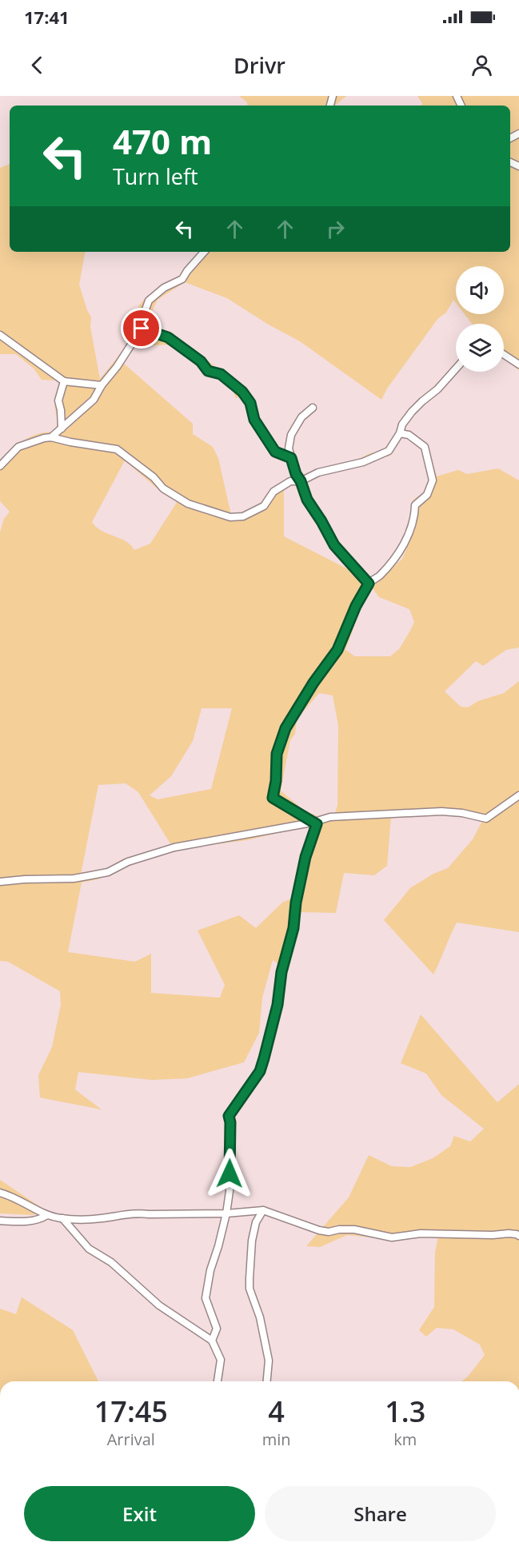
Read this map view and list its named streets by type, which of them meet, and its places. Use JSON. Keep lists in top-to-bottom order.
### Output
{
  "page": {
    "status": "17:41",
    "header": "Drivr",
    "turn": ["470 m", "Turn left"],
    "eta": [
      "17:45",
      "Arrival",
      "4",
      "min",
      "1.3",
      "km"
    ],
    "buttons": ["Exit", "Share"]
  }
}
